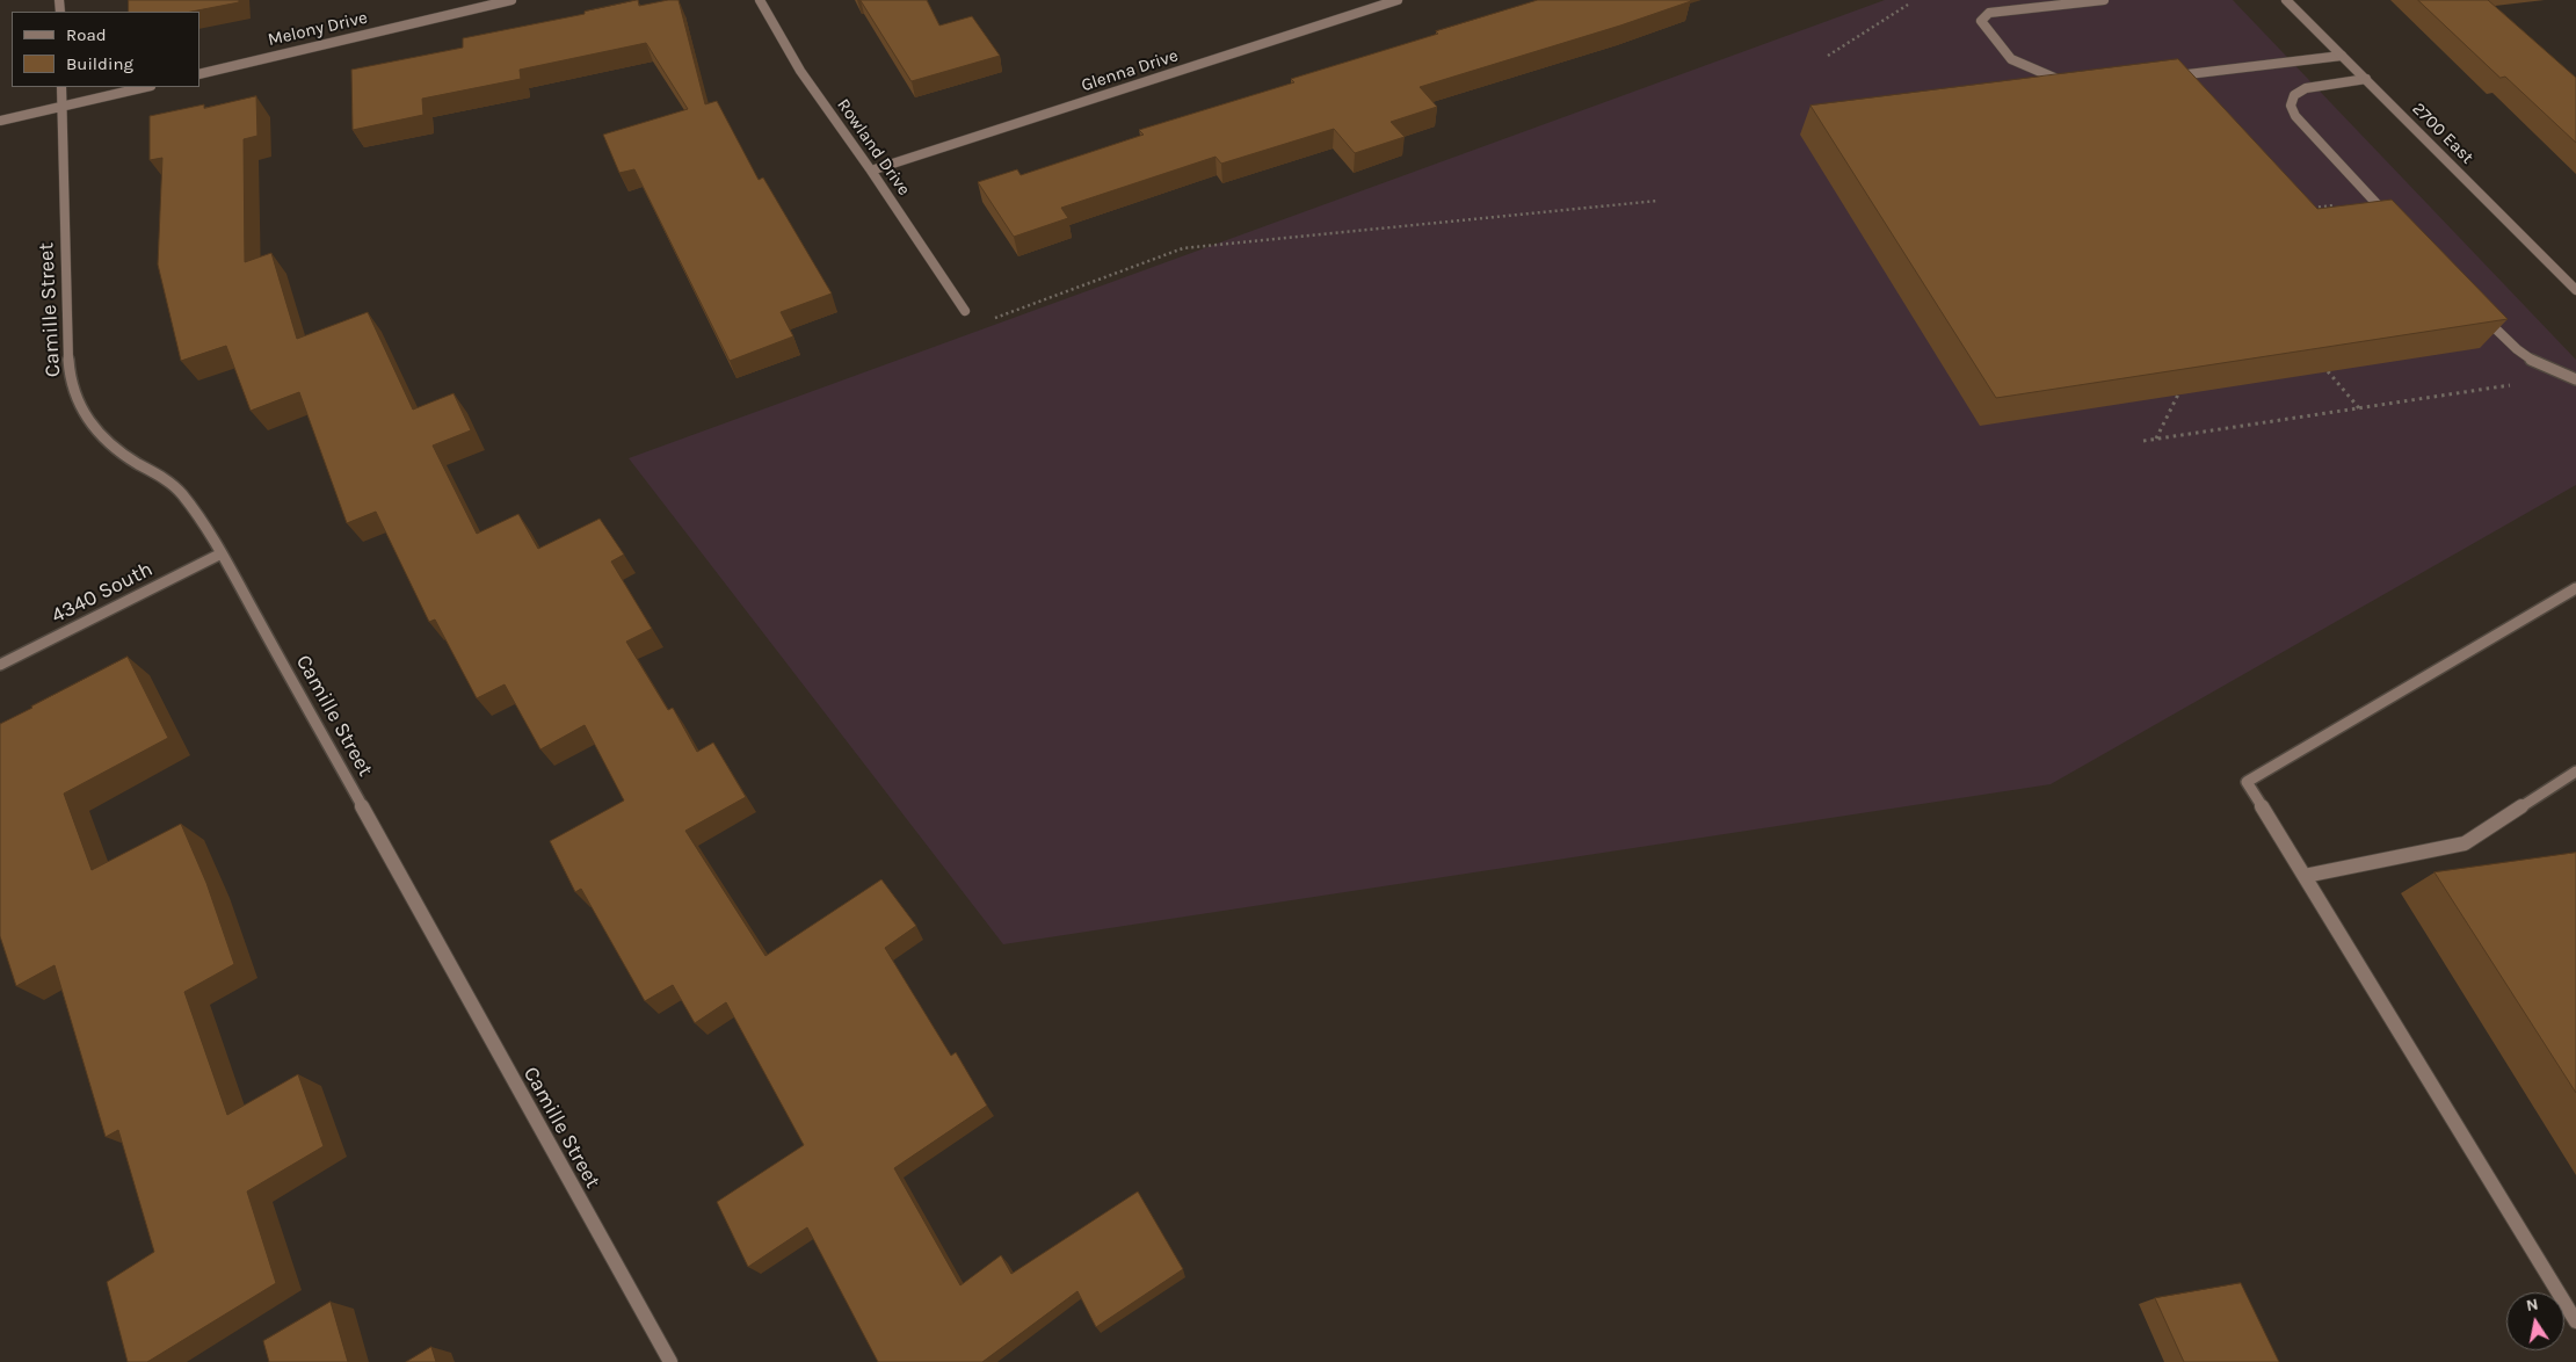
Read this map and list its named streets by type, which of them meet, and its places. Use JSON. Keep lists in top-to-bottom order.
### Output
{
  "streets": {
    "street": [
      "Melony Drive",
      "Glenna Drive",
      "2700 East",
      "Rowland Drive",
      "Camille Street",
      "4340 South"
    ]
  },
  "crossings": [
    ["Glenna Drive", "Rowland Drive"],
    ["Camille Street", "4340 South"]
  ],
  "legend": ["Road", "Building"],
  "north": "top"
}
